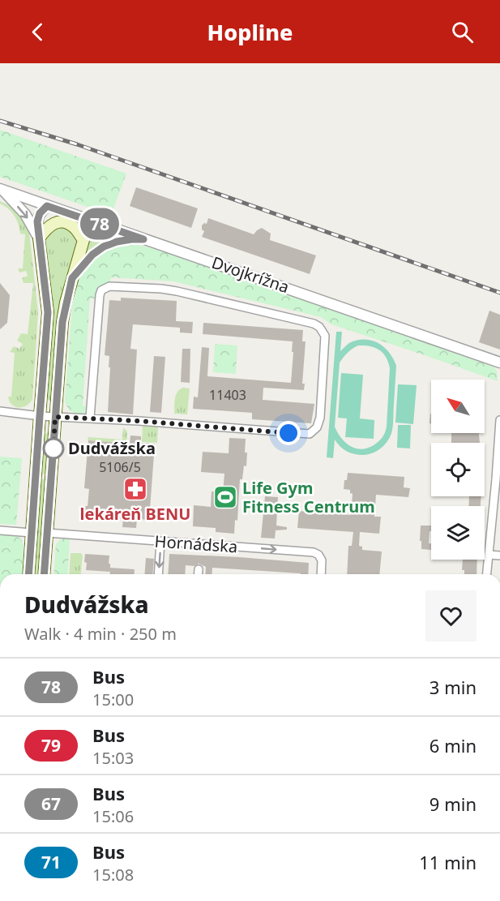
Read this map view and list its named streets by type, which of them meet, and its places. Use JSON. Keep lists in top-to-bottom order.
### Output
{
  "streets": {
    "street": ["Dvojkrížna", "Hornádska"]
  },
  "one_way": ["Hornádska"],
  "places": {
    "other": ["Dudvážska"],
    "pharmacy": ["lekáreň BENU"],
    "sports": ["Life Gym Fitness Centrum"]
  },
  "lines": ["bus line 78"],
  "house_numbers": ["11403", "5106/5"],
  "north": "top left",
  "page": {
    "header": "Hopline",
    "on_map": "78",
    "heading": ["Dudvážska", "Walk · 4 min · 250 m"],
    "list": [
      {
        "mark": "78",
        "name": "Bus",
        "note": "15:00",
        "value": "3 min"
      },
      {
        "mark": "79",
        "name": "Bus",
        "note": "15:03",
        "value": "6 min"
      },
      {
        "mark": "67",
        "name": "Bus",
        "note": "15:06",
        "value": "9 min"
      },
      {
        "mark": "71",
        "name": "Bus",
        "note": "15:08",
        "value": "11 min"
      }
    ]
  }
}
